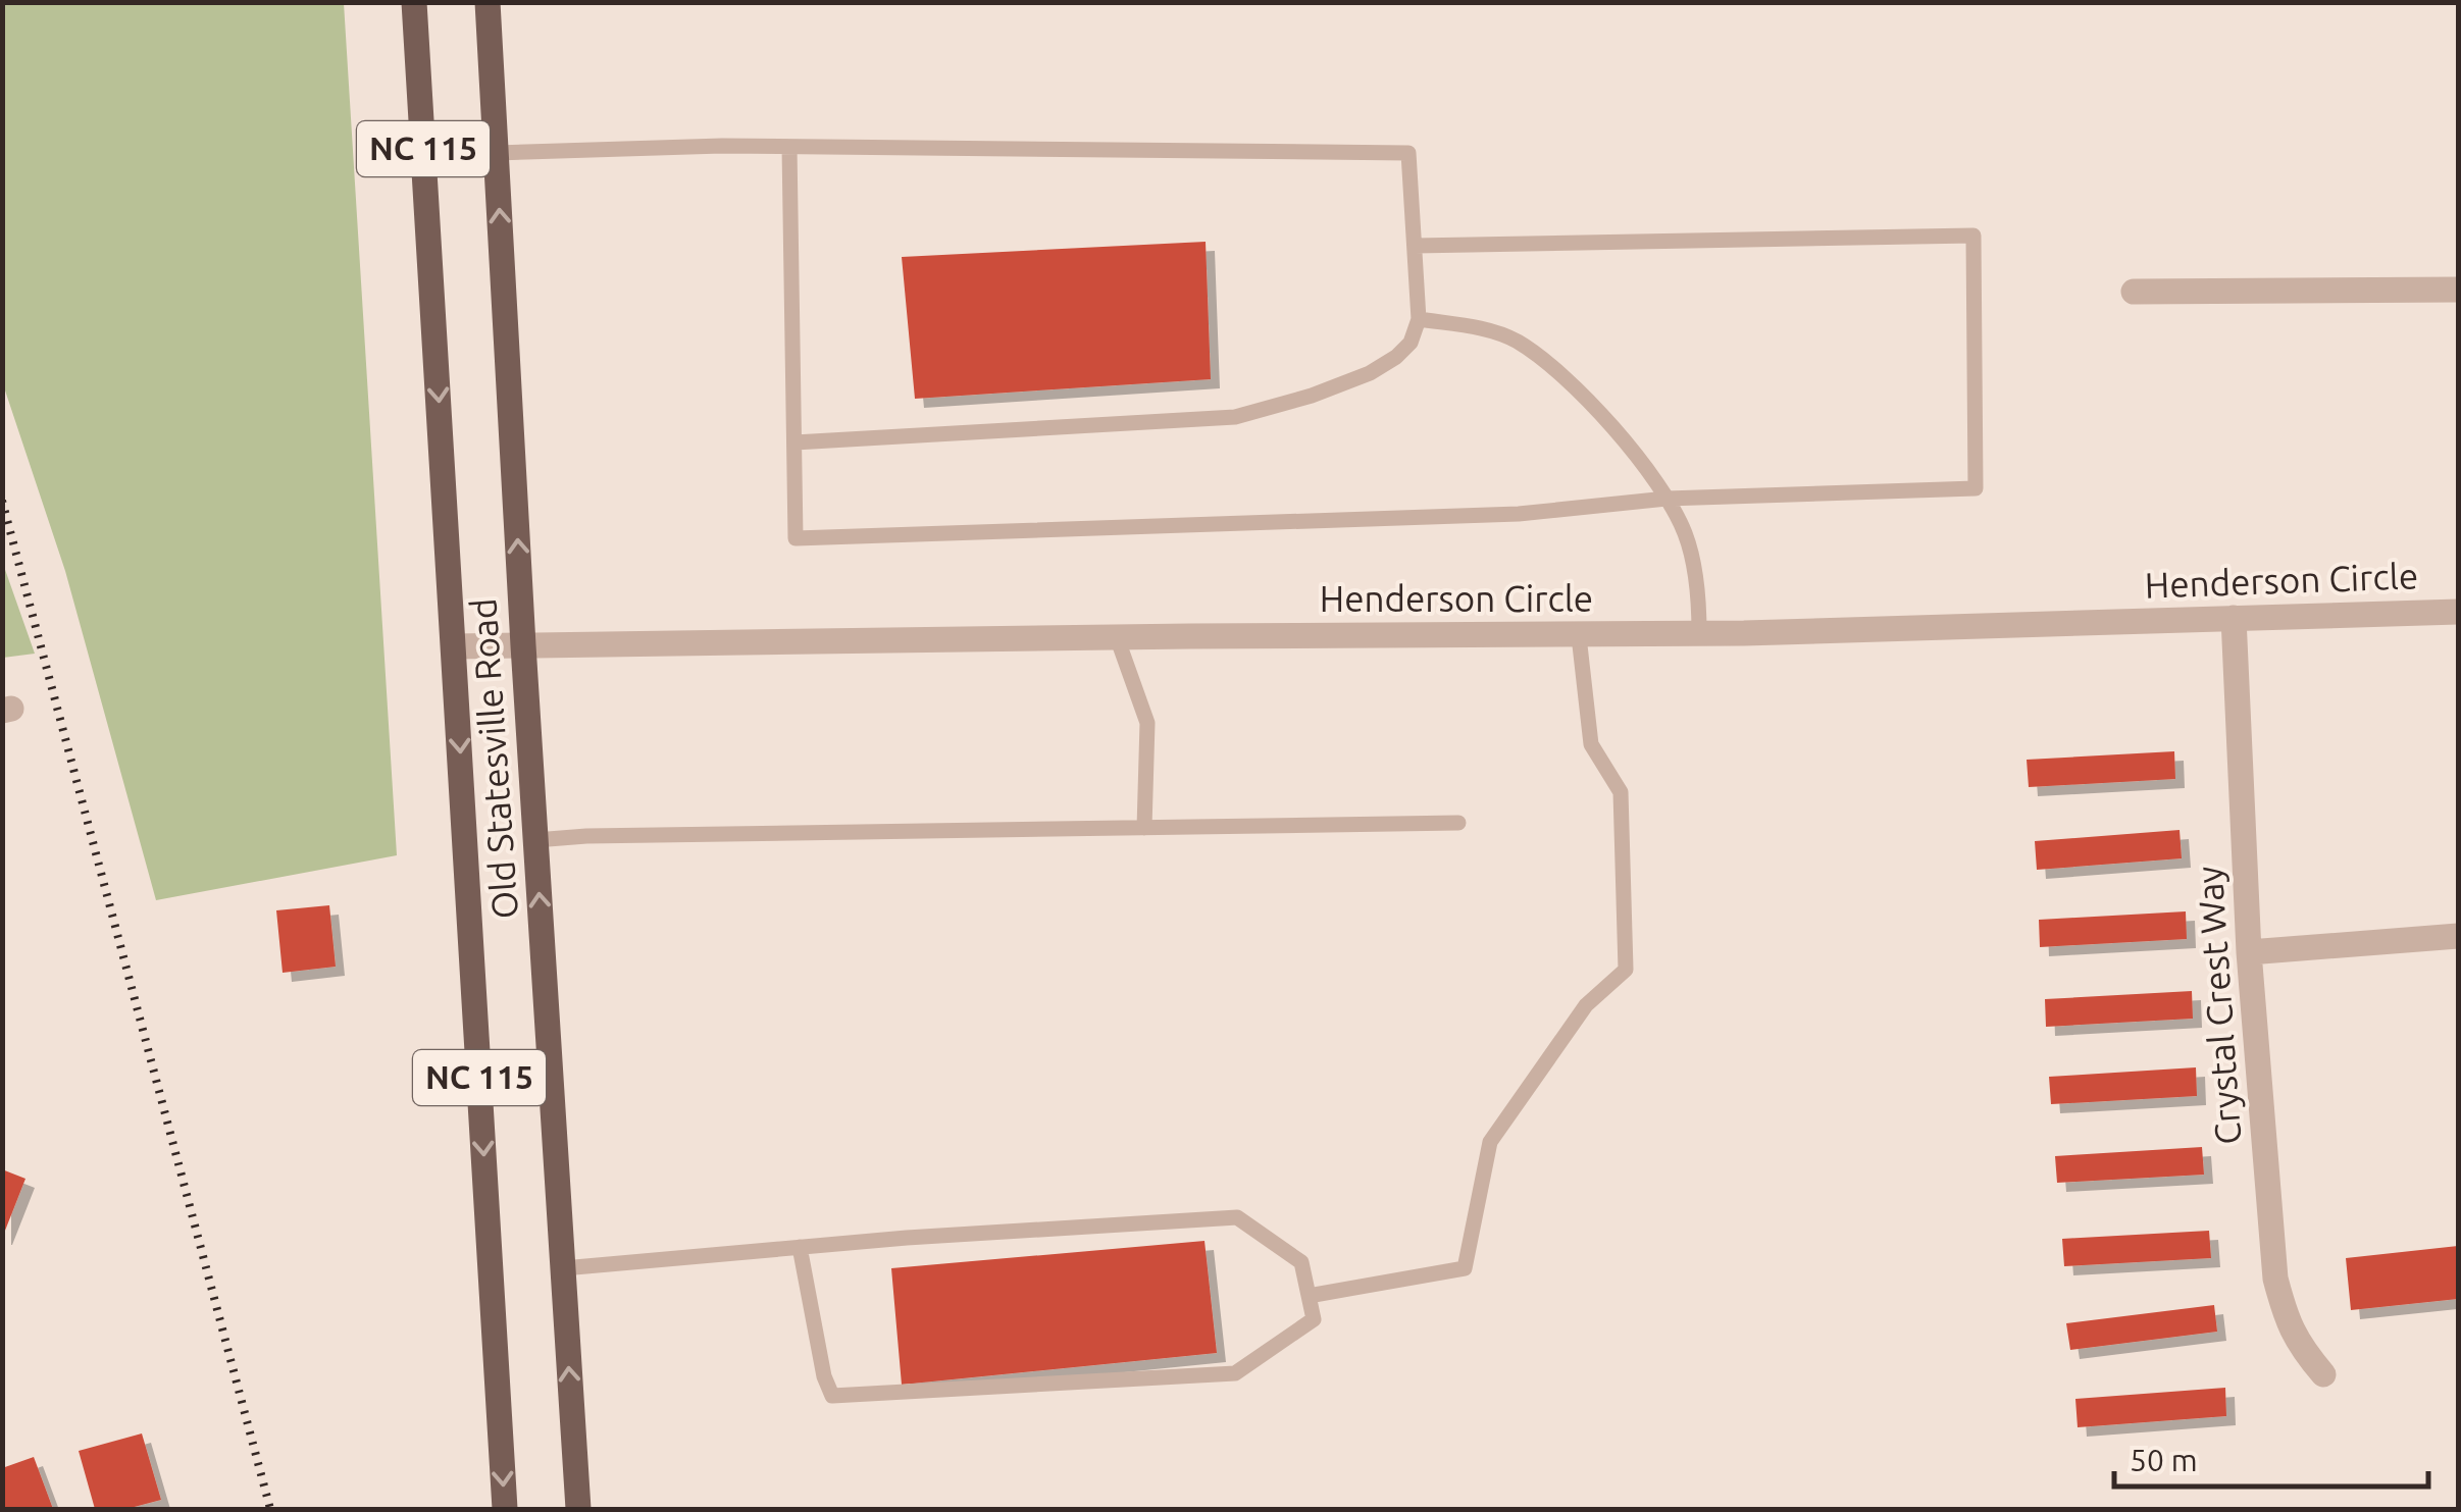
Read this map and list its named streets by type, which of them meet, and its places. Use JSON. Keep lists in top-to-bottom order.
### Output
{
  "streets": {
    "main road": ["NC 115", "Old Statesville Road"],
    "street": ["Henderson Circle", "Crystal Crest Way"]
  },
  "crossings": [
    ["Henderson Circle", "Old Statesville Road"],
    ["Henderson Circle", "Crystal Crest Way"]
  ],
  "scale_bar": "50 m"
}
